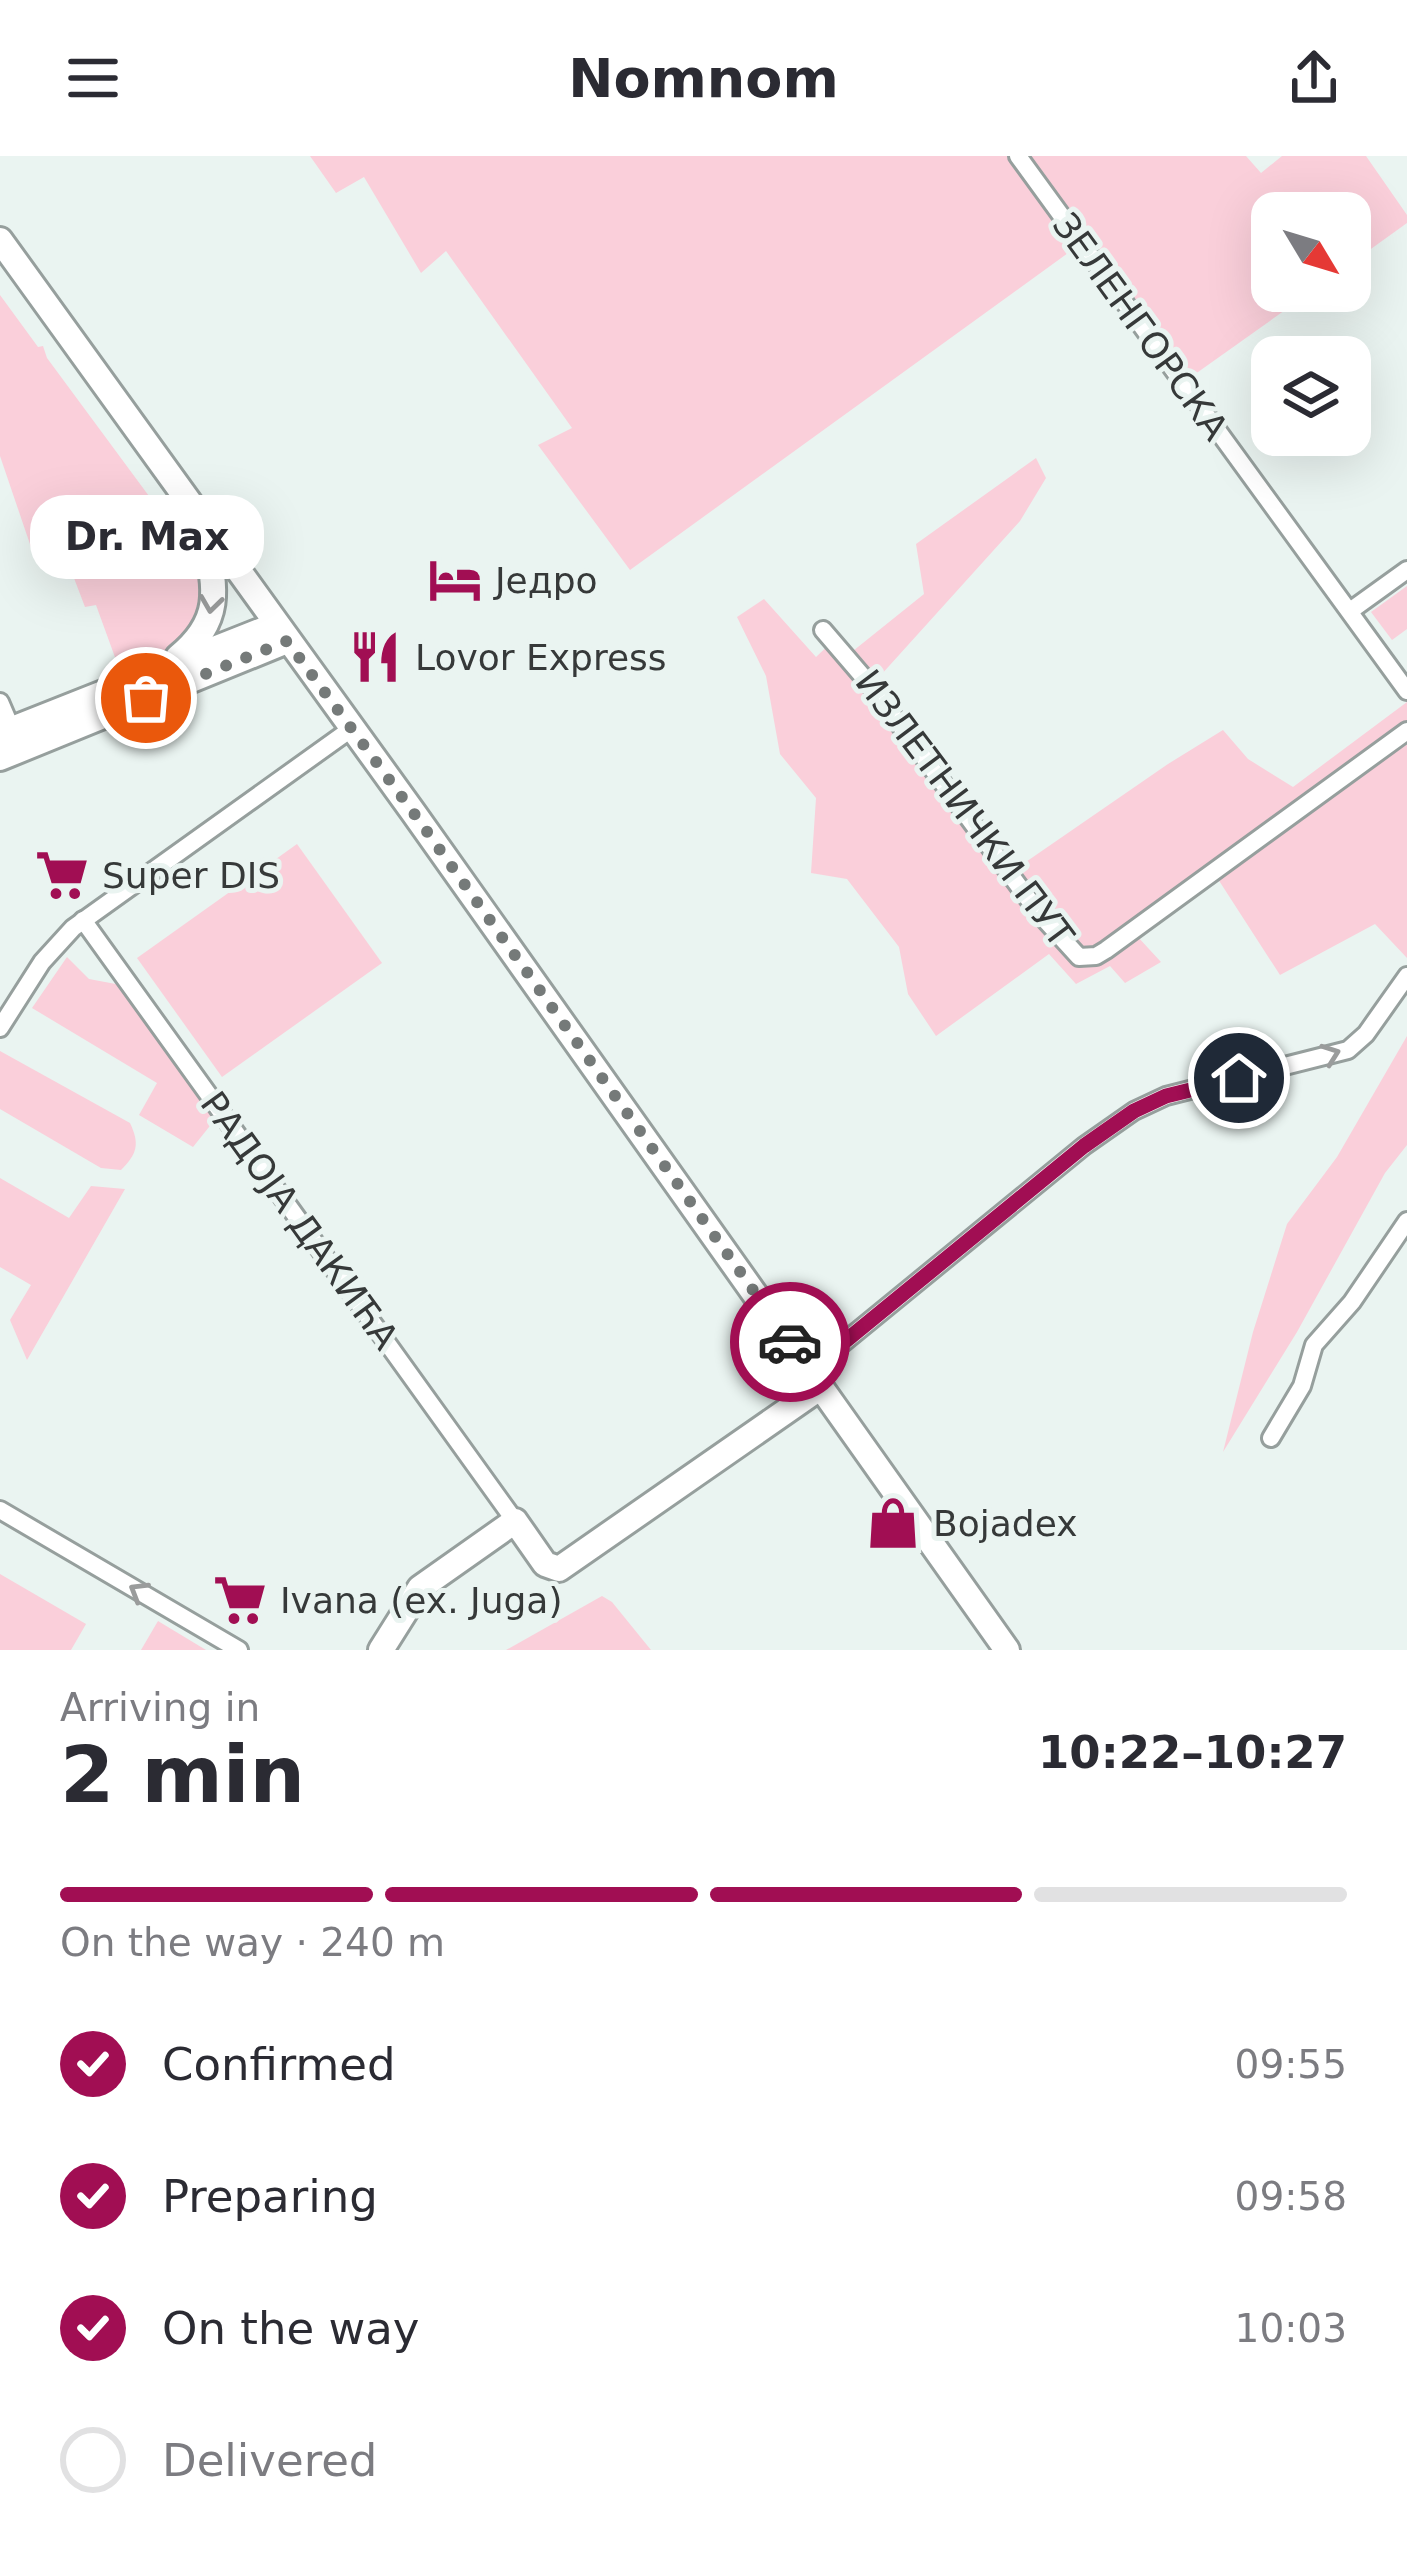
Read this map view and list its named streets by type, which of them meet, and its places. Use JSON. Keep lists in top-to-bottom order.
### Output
{
  "streets": {
    "street": ["ЗЕЛЕНГОРСКА", "ИЗЛЕТНИЧКИ ПУТ", "РАДОЈА ДАКИЋА"]
  },
  "places": {
    "hotel": ["Једро"],
    "restaurant": ["Lovor Express"],
    "other": ["Dr. Max"],
    "supermarket": ["Super DIS", "Ivana (ex. Juga)"],
    "shop": ["Bojadex"]
  },
  "north": "bottom right",
  "page": {
    "header": "Nomnom",
    "bubble": "Dr. Max",
    "heading": ["2 min", "Arriving in", "10:22–10:27"],
    "bar": "On the way · 240 m",
    "list": [
      ["Confirmed", "09:55"],
      ["Preparing", "09:58"],
      ["On the way", "10:03"],
      "Delivered"
    ]
  }
}
